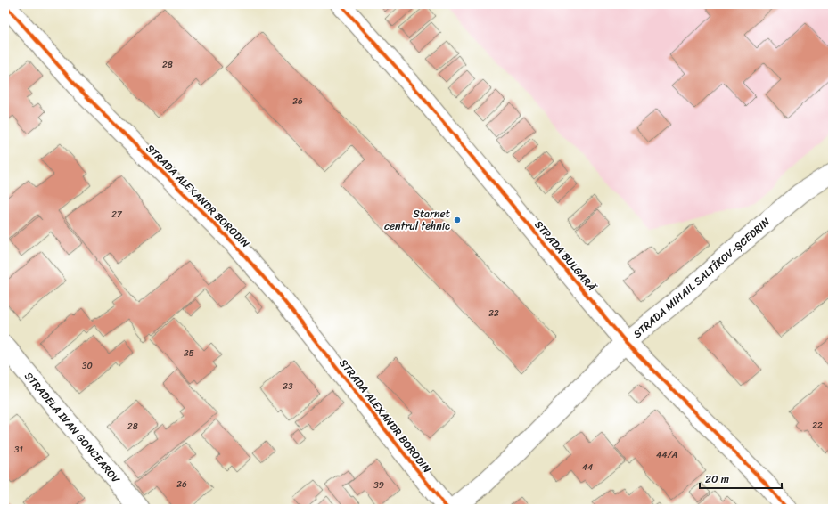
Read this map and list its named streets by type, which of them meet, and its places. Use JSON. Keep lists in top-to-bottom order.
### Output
{
  "streets": {
    "street": [
      "STRADA ALEXANDR BORODIN",
      "STRADA BULGARĂ",
      "STRADA MIHAIL SALTÎKOV-ȘCEDRIN",
      "STRADELA IVAN GONCEAROV"
    ]
  },
  "crossings": [
    ["STRADA BULGARĂ", "STRADA MIHAIL SALTÎKOV-ȘCEDRIN"]
  ],
  "places": ["Starnet centrul tehnic"],
  "house_numbers": [
    "28",
    "26",
    "27",
    "22",
    "25",
    "30",
    "23",
    "22",
    "28",
    "31",
    "44/A",
    "44",
    "26",
    "39"
  ],
  "scale_bar": "20 m"
}
